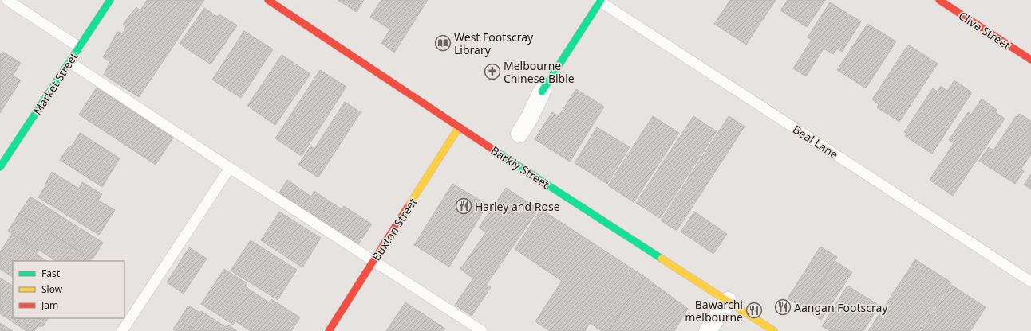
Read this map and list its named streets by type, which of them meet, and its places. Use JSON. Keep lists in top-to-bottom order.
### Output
{
  "streets": {
    "street": [
      "Clive Street",
      "Market Street",
      "Barkly Street",
      "Buxton Street"
    ],
    "lane": ["Beal Lane"]
  },
  "crossings": [
    ["Barkly Street", "Buxton Street"]
  ],
  "places": {
    "library": ["West Footscray Library"],
    "church": ["Melbourne Chinese Bible"],
    "restaurant": ["Harley and Rose", "Aangan Footscray", "Bawarchi melbourne"]
  },
  "legend": ["Fast", "Slow", "Jam"]
}
